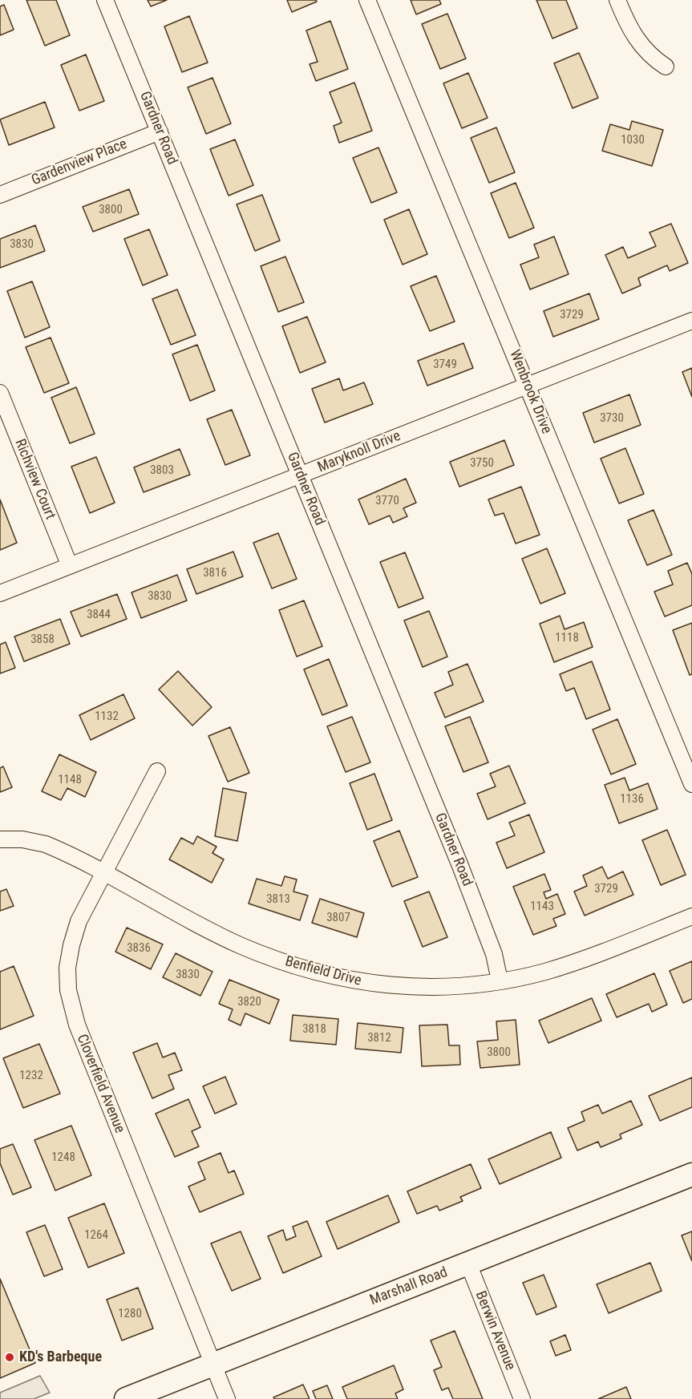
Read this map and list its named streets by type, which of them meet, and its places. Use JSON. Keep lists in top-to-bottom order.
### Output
{
  "streets": {
    "street": [
      "Gardner Road",
      "Gardenview Place",
      "Wenbrook Drive",
      "Maryknoll Drive",
      "Richview Court",
      "Benfield Drive",
      "Cloverfield Avenue",
      "Marshall Road",
      "Berwin Avenue"
    ]
  },
  "crossings": [
    ["Gardner Road", "Gardenview Place"],
    ["Gardner Road", "Maryknoll Drive"],
    ["Gardner Road", "Benfield Drive"],
    ["Wenbrook Drive", "Maryknoll Drive"],
    ["Maryknoll Drive", "Richview Court"],
    ["Benfield Drive", "Cloverfield Avenue"],
    ["Cloverfield Avenue", "Marshall Road"],
    ["Marshall Road", "Berwin Avenue"]
  ],
  "places": ["KD's Barbeque"],
  "house_numbers": [
    "1030",
    "3800",
    "3830",
    "3729",
    "3749",
    "3730",
    "3750",
    "3803",
    "3770",
    "3816",
    "3830",
    "3844",
    "1118",
    "3858",
    "1132",
    "1148",
    "1136",
    "3729",
    "3813",
    "1143",
    "3807",
    "3836",
    "3830",
    "3820",
    "3818",
    "3812",
    "3800",
    "1232",
    "1248",
    "1264",
    "1280"
  ]
}
